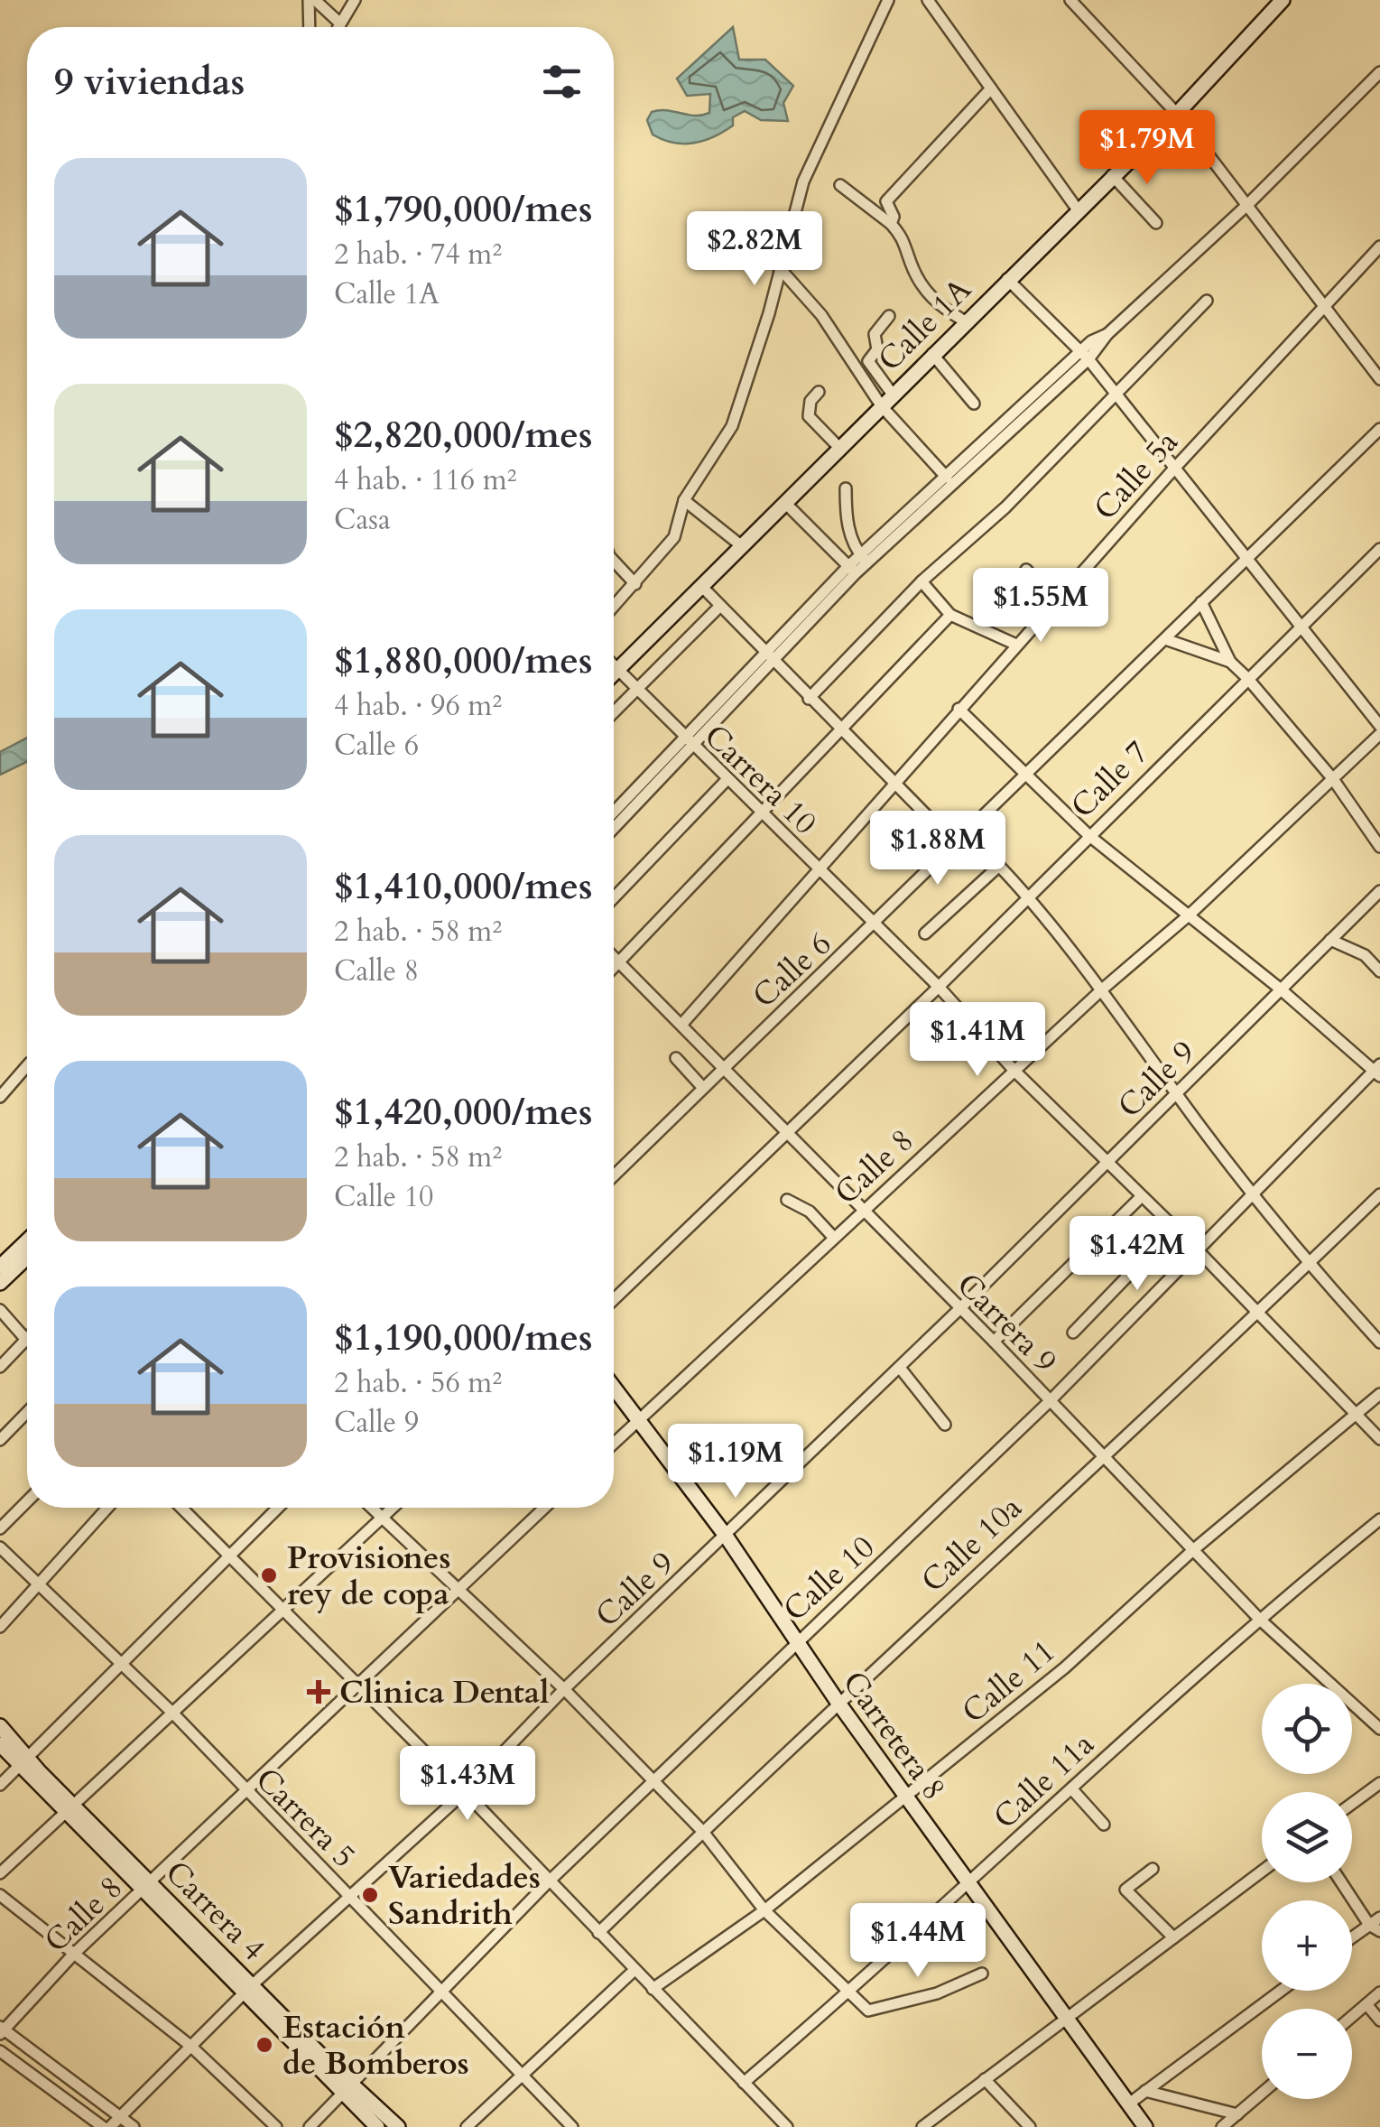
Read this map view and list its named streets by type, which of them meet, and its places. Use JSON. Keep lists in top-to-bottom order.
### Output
{
  "streets": {
    "street": [
      "Calle 1A",
      "Calle 5a",
      "Carrera 10",
      "Calle 7",
      "Calle 6",
      "Calle 9",
      "Calle 8",
      "Carrera 9",
      "Calle 10a",
      "Calle 10",
      "Calle 11",
      "Carretera 8",
      "Calle 11a",
      "Carrera 5",
      "Carrera 4"
    ]
  },
  "crossings": [
    ["Calle 1A", "Carrera 10"],
    ["Calle 5a", "Carrera 10"],
    ["Calle 5a", "Carrera 9"],
    ["Carrera 10", "Calle 7"],
    ["Carrera 10", "Calle 6"],
    ["Carrera 10", "Calle 9"],
    ["Carrera 10", "Calle 8"],
    ["Carrera 10", "Calle 10a"],
    ["Carrera 10", "Calle 10"],
    ["Carrera 10", "Calle 11"],
    ["Calle 7", "Carrera 9"],
    ["Calle 6", "Carrera 9"],
    ["Calle 9", "Carrera 9"],
    ["Calle 9", "Carretera 8"],
    ["Calle 9", "Carrera 5"],
    ["Calle 9", "Carrera 4"],
    ["Calle 8", "Carrera 9"],
    ["Calle 8", "Carretera 8"],
    ["Calle 8", "Carrera 5"],
    ["Calle 8", "Carrera 4"],
    ["Carrera 9", "Calle 10a"],
    ["Carrera 9", "Calle 10"],
    ["Carrera 9", "Calle 11"],
    ["Carrera 9", "Calle 11a"],
    ["Calle 10a", "Carretera 8"],
    ["Calle 10", "Carretera 8"],
    ["Calle 10", "Carrera 5"],
    ["Calle 10", "Carrera 4"],
    ["Calle 11", "Carretera 8"],
    ["Carretera 8", "Calle 11a"]
  ],
  "places": {
    "other": ["Provisiones rey de copa", "Variedades Sandrith", "Estación de Bomberos"],
    "health": ["Clinica Dental"]
  },
  "page": {
    "heading": "9 viviendas",
    "price": [
      "$1.79M",
      "$2.82M",
      "$1.55M",
      "$1.88M",
      "$1.41M",
      "$1.42M",
      "$1.19M",
      "$1.43M",
      "$1.44M"
    ],
    "list": [
      {
        "name": "$1,790,000/mes",
        "note": "2 hab. · 74 m² · Calle 1A"
      },
      {
        "name": "$2,820,000/mes",
        "note": "4 hab. · 116 m² · Casa"
      },
      {
        "name": "$1,880,000/mes",
        "note": "4 hab. · 96 m² · Calle 6"
      },
      {
        "name": "$1,410,000/mes",
        "note": "2 hab. · 58 m² · Calle 8"
      },
      {
        "name": "$1,420,000/mes",
        "note": "2 hab. · 58 m² · Calle 10"
      },
      {
        "name": "$1,190,000/mes",
        "note": "2 hab. · 56 m² · Calle 9"
      }
    ],
    "map_buttons": ["+", "−"]
  }
}
